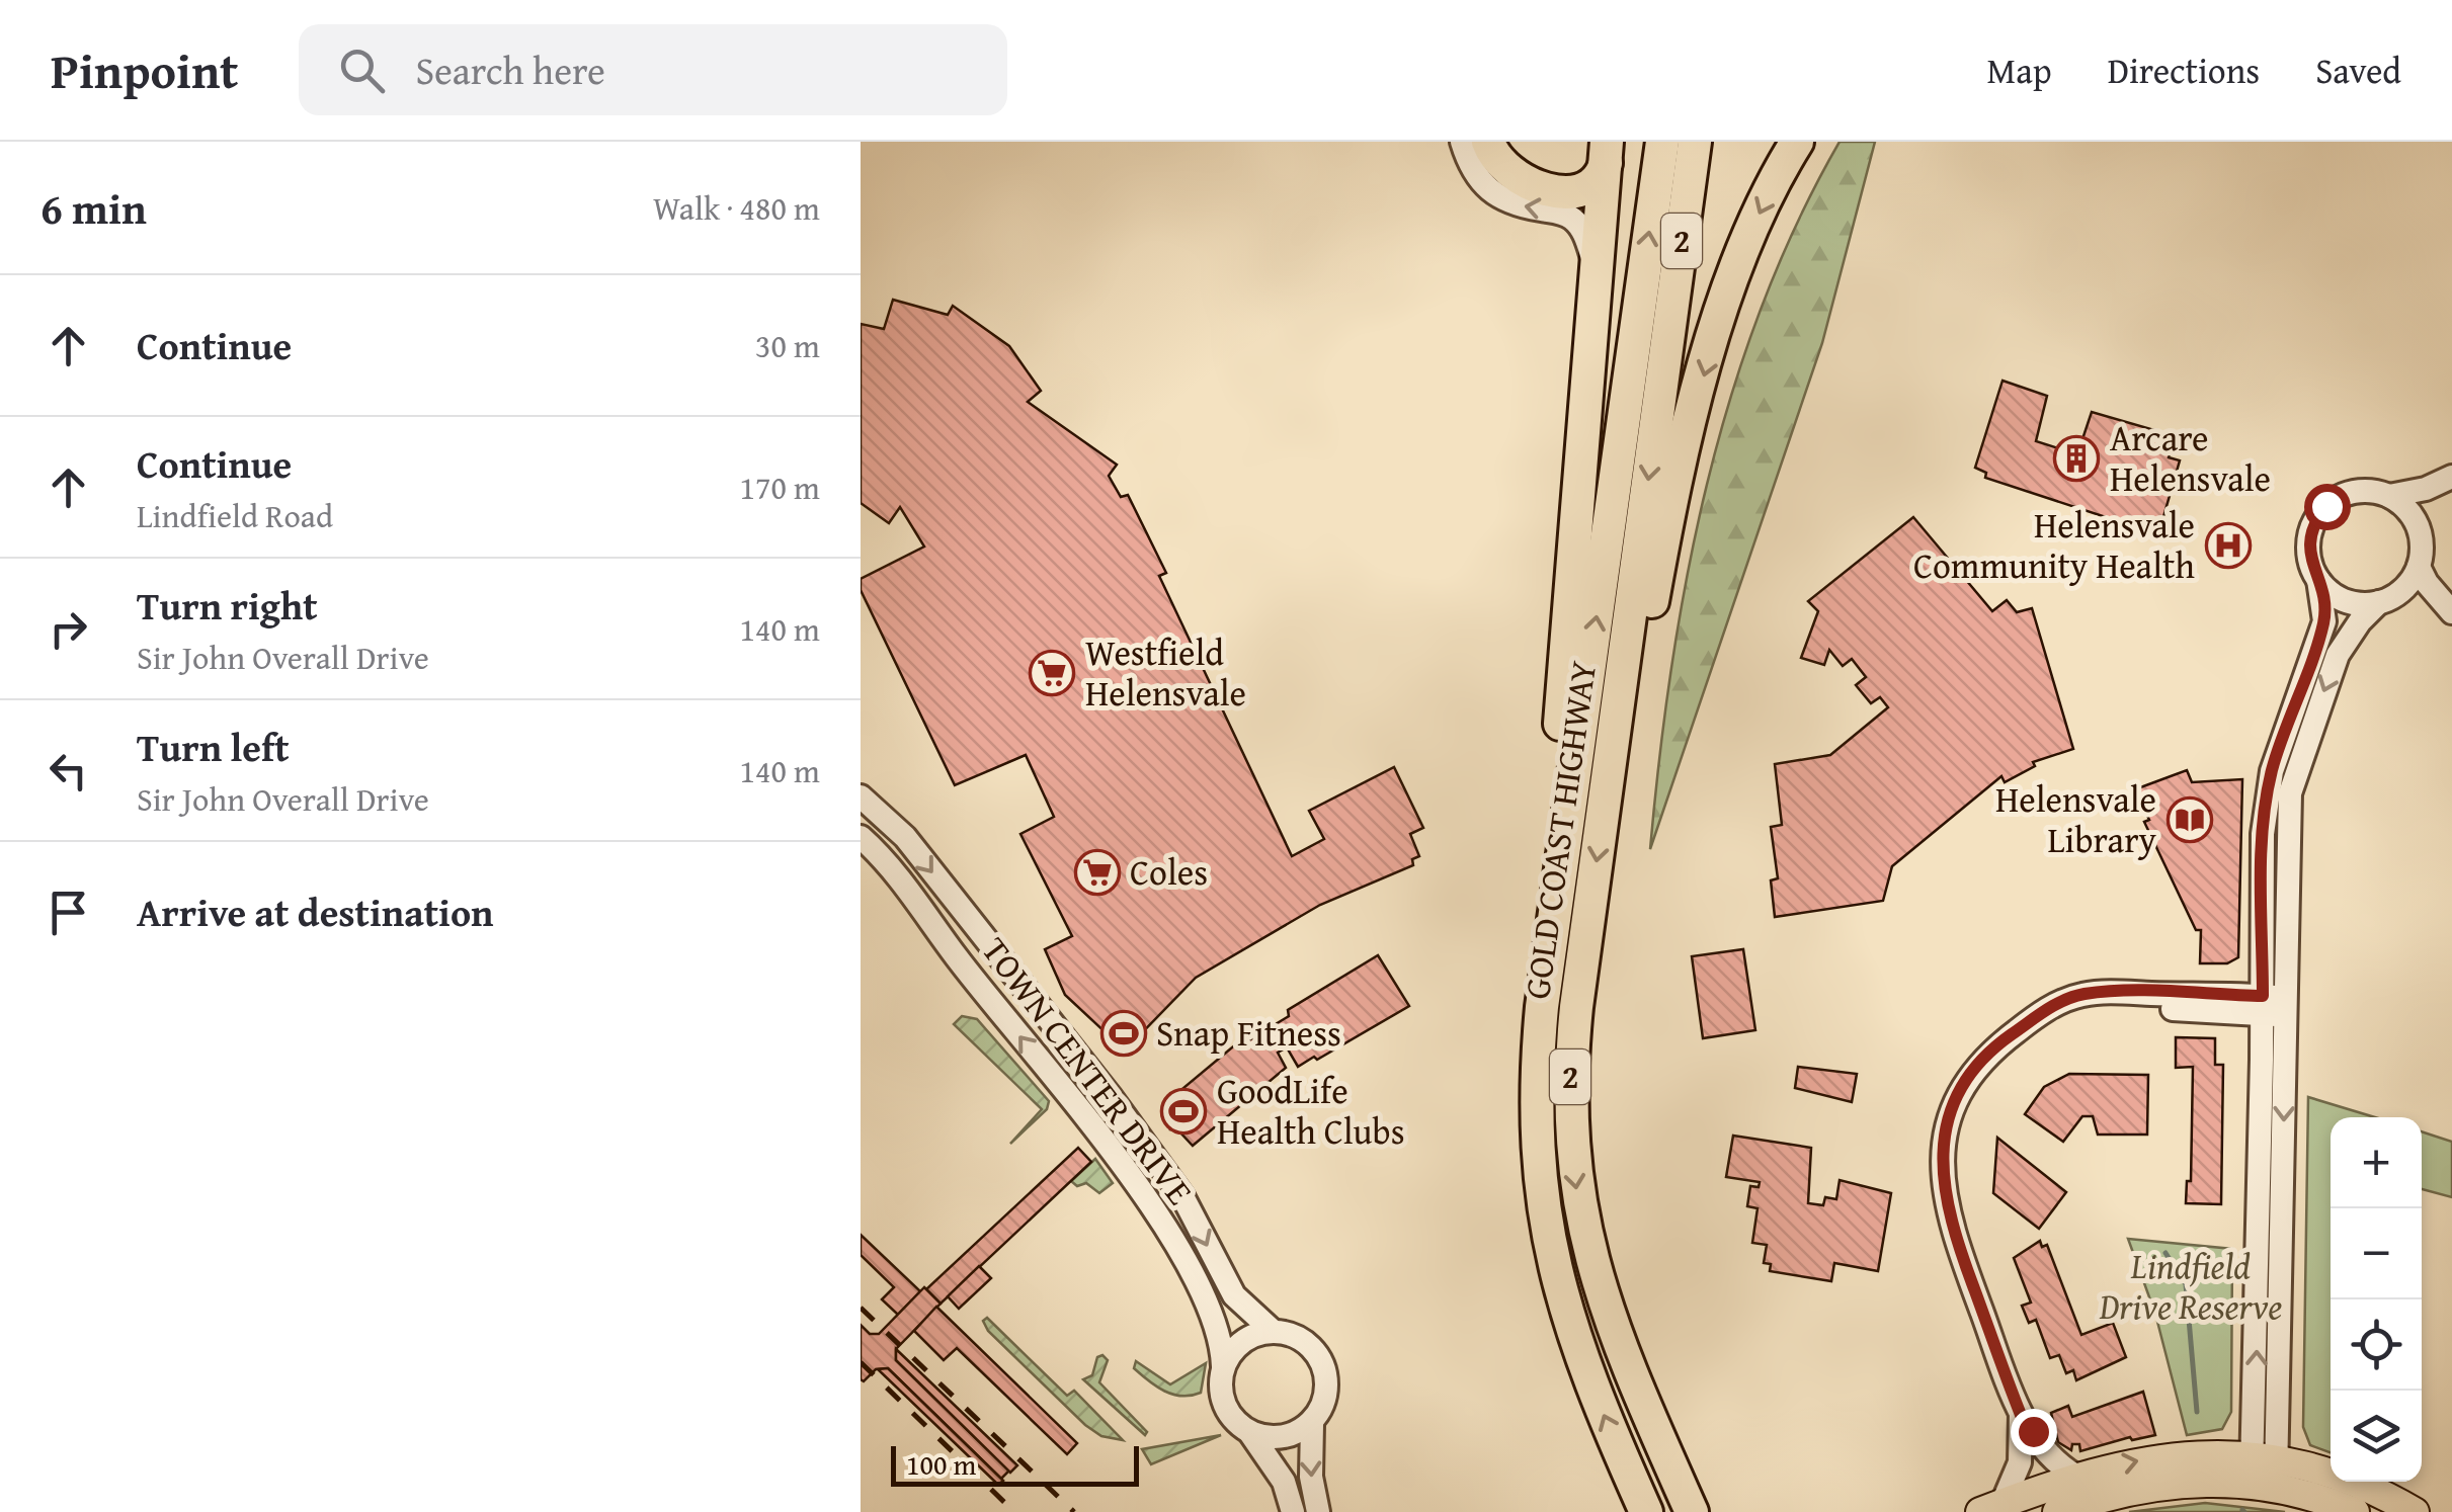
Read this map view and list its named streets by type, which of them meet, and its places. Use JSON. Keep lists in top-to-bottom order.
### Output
{
  "streets": {
    "highway": ["2", "GOLD COAST HIGHWAY"],
    "street": ["TOWN CENTER DRIVE"]
  },
  "parks": ["Lindfield Drive Reserve"],
  "places": {
    "building": ["Arcare Helensvale"],
    "hospital": ["Helensvale Community Health"],
    "supermarket": ["Westfield Helensvale", "Coles"],
    "library": ["Helensvale Library"],
    "sports": ["Snap Fitness", "GoodLife Health Clubs"]
  },
  "scale_bar": "100 m",
  "page": {
    "header": "Pinpoint",
    "search": "Search here",
    "nav": ["Map", "Directions", "Saved"],
    "heading": ["6 min", "Walk · 480 m"],
    "list": [
      ["Continue", "30 m"],
      ["Continue", "Lindfield Road", "170 m"],
      ["Turn right", "Sir John Overall Drive", "140 m"],
      ["Turn left", "Sir John Overall Drive", "140 m"],
      "Arrive at destination"
    ],
    "map_buttons": ["+", "−"],
    "scale": "100 m"
  }
}
